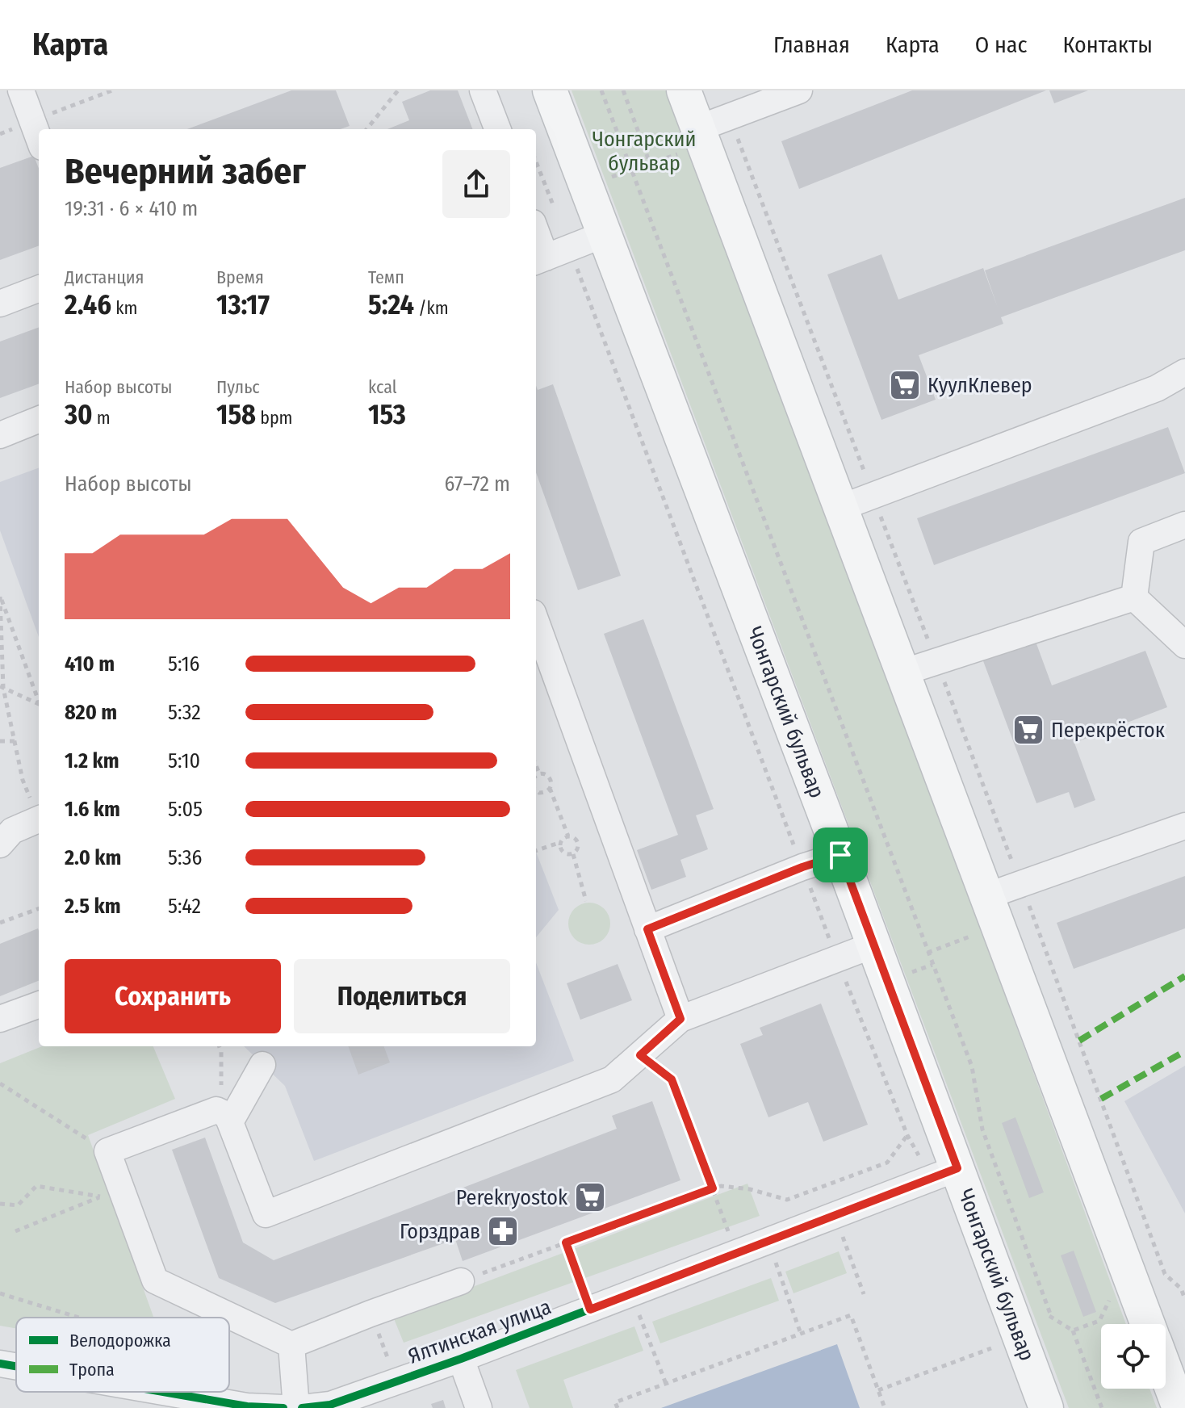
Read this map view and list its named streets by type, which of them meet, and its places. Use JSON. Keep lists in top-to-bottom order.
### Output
{
  "streets": {
    "main road": ["Чонгарский бульвар"],
    "street": ["Ялтинская улица"]
  },
  "crossings": [
    ["Чонгарский бульвар", "Ялтинская улица"]
  ],
  "parks": ["Чонгарский бульвар"],
  "places": {
    "supermarket": ["КуулКлевер", "Перекрёсток", "Perekryostok"],
    "pharmacy": ["Горздрав"]
  },
  "legend": ["Велодорожка", "Тропа"],
  "page": {
    "header": "Карта",
    "nav": [
      "Главная",
      "Карта",
      "О нас",
      "Контакты"
    ],
    "heading": ["Вечерний забег", "19:31 · 6 × 410 m"],
    "stats": [
      ["Дистанция", "2.46 km"],
      ["Время", "13:17"],
      ["Темп", "5:24 /km"],
      ["Набор высоты", "30 m"],
      ["Пульс", "158 bpm"],
      ["kcal", "153"]
    ],
    "chart": ["Набор высоты", "67–72 m"],
    "list": [
      {
        "name": "410 m",
        "note": "5:16"
      },
      {
        "name": "820 m",
        "note": "5:32"
      },
      {
        "name": "1.2 km",
        "note": "5:10"
      },
      {
        "name": "1.6 km",
        "note": "5:05"
      },
      {
        "name": "2.0 km",
        "note": "5:36"
      },
      {
        "name": "2.5 km",
        "note": "5:42"
      }
    ],
    "buttons": ["Сохранить", "Поделиться"]
  }
}
